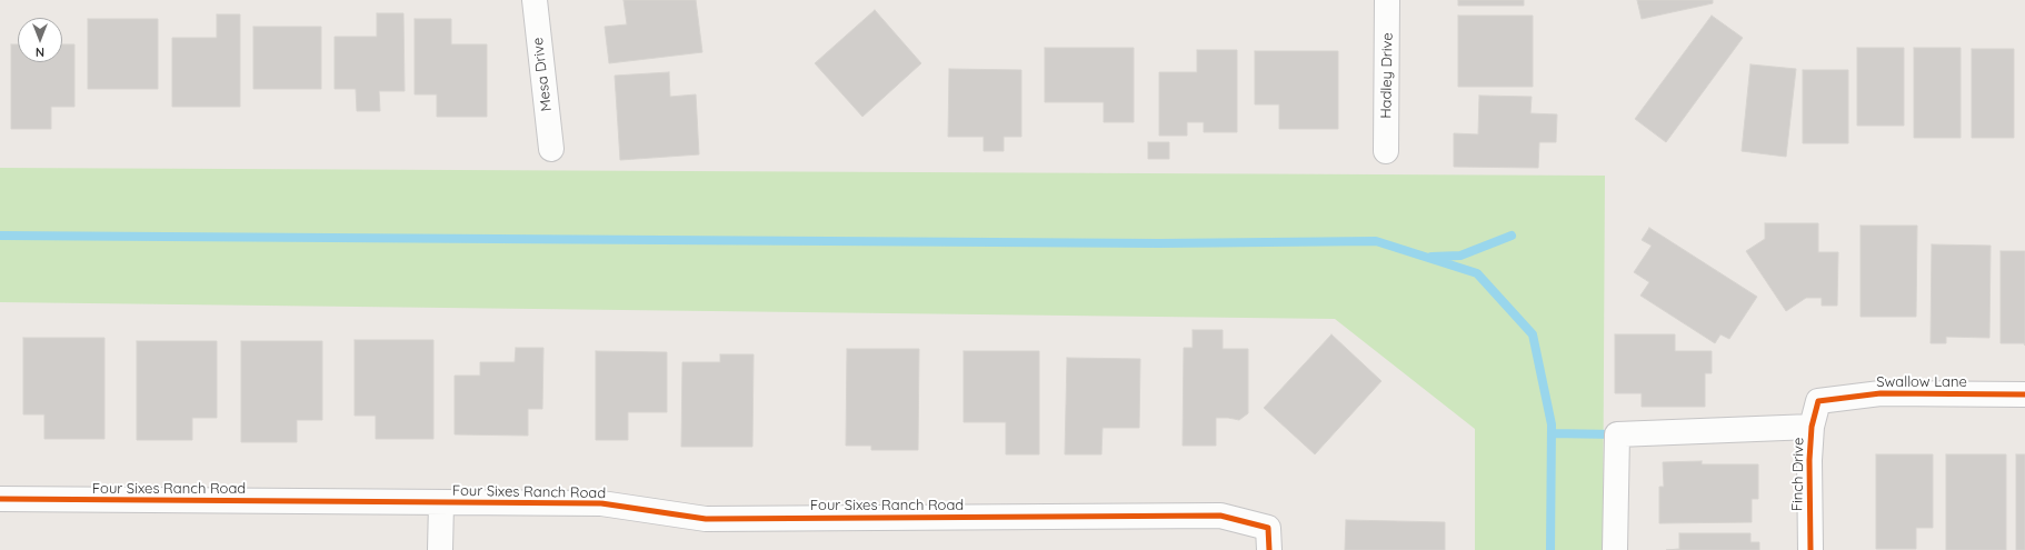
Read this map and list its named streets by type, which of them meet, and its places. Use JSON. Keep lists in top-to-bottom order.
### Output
{
  "streets": {
    "street": [
      "Mesa Drive",
      "Hadley Drive",
      "Swallow Lane",
      "Finch Drive",
      "Four Sixes Ranch Road"
    ]
  },
  "crossings": [
    ["Swallow Lane", "Finch Drive"]
  ],
  "north": "bottom"
}
